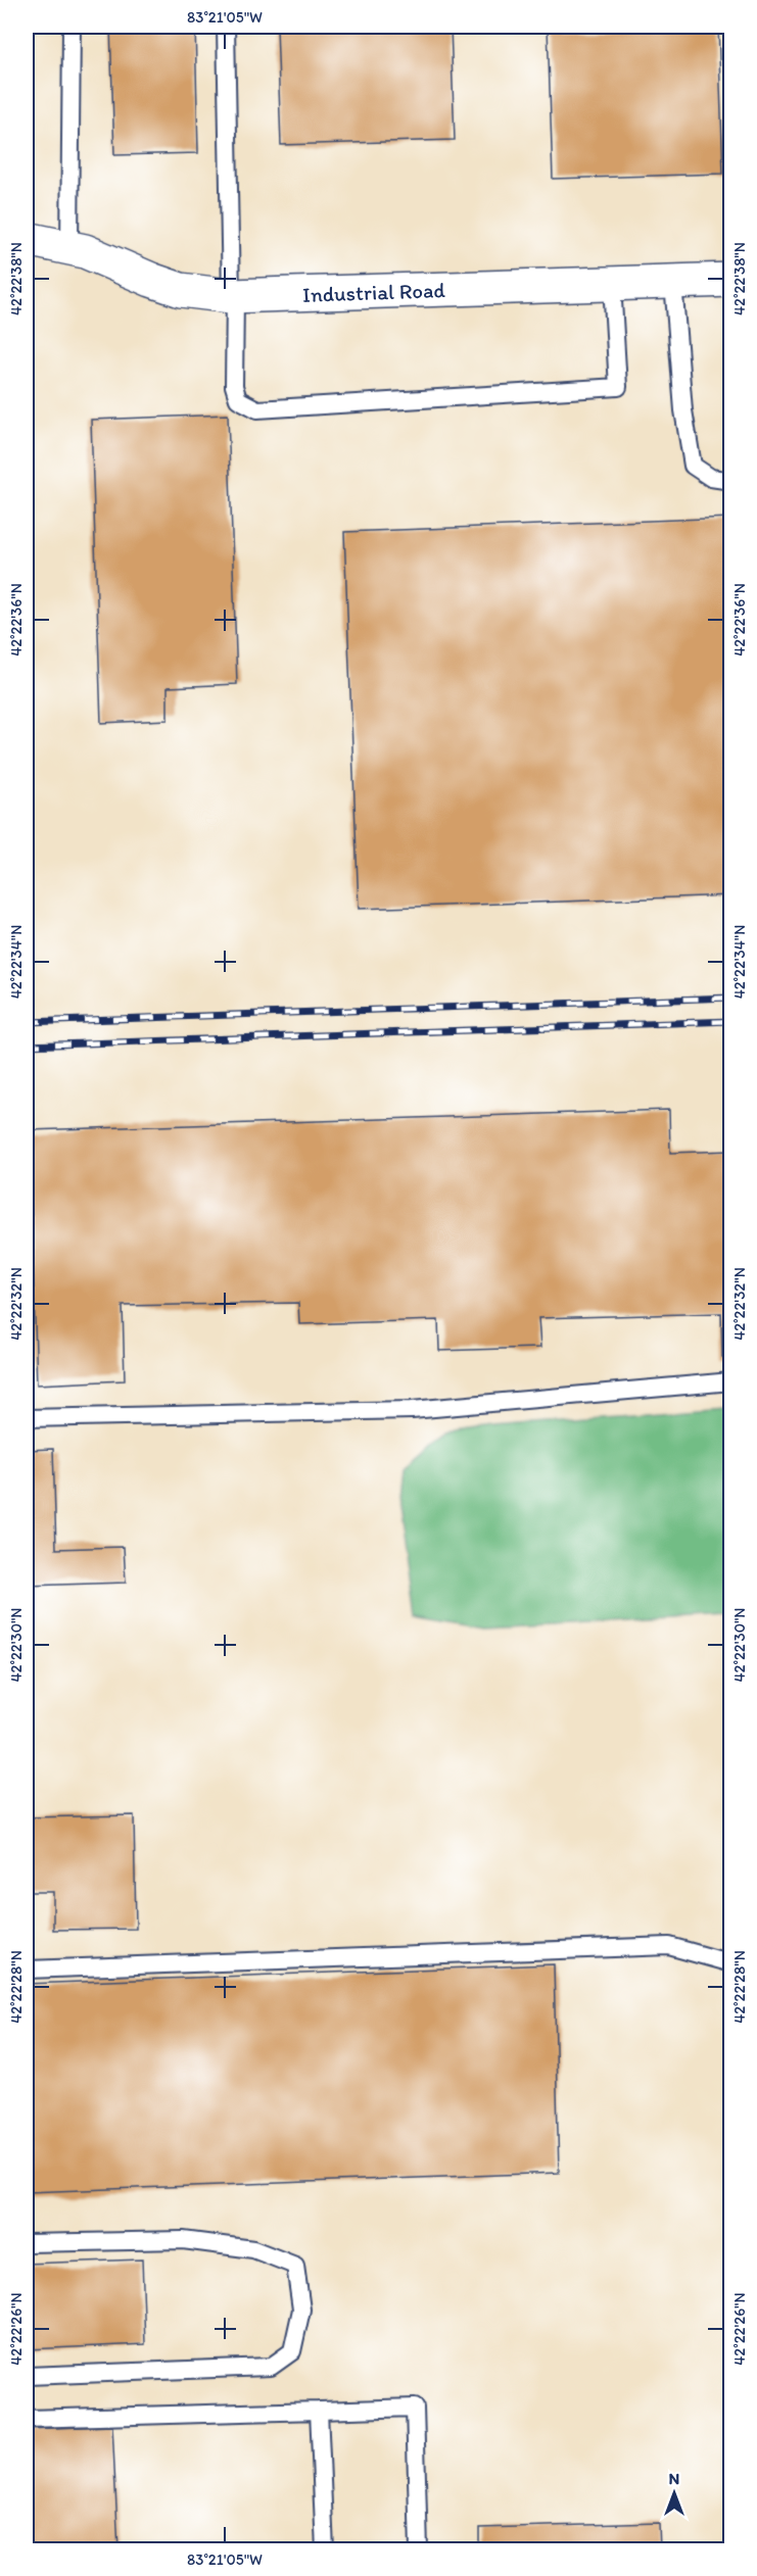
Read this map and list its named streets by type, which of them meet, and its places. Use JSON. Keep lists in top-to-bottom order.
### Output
{
  "streets": {
    "street": ["Industrial Road"]
  },
  "north": "top",
  "coordinates": [
    "83°21'05\"W",
    "42°22'38\"N",
    "42°22'36\"N",
    "42°22'34\"N",
    "42°22'32\"N",
    "42°22'30\"N",
    "42°22'28\"N",
    "42°22'26\"N"
  ]
}
